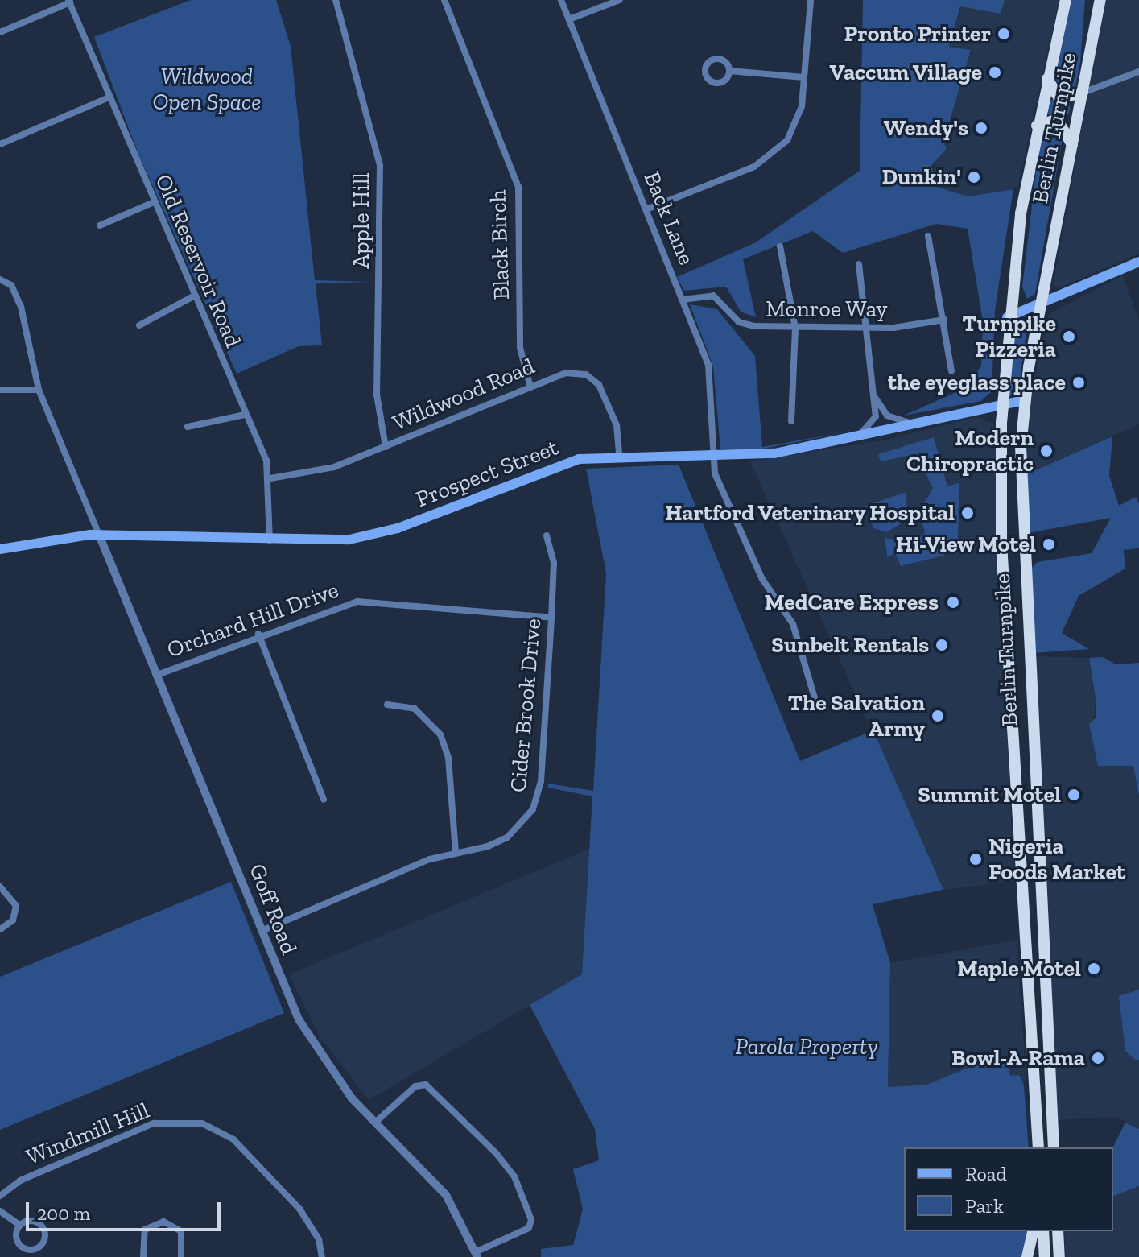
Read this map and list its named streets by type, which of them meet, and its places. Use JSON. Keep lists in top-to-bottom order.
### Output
{
  "streets": {
    "highway": ["Berlin Turnpike"],
    "main road": ["Prospect Street"],
    "street": [
      "Back Lane",
      "Apple Hill",
      "Black Birch",
      "Old Reservoir Road",
      "Monroe Way",
      "Wildwood Road",
      "Orchard Hill Drive",
      "Cider Brook Drive",
      "Goff Road",
      "Windmill Hill"
    ]
  },
  "crossings": [
    ["Berlin Turnpike", "Prospect Street"],
    ["Back Lane", "Monroe Way"],
    ["Back Lane", "Prospect Street"],
    ["Apple Hill", "Wildwood Road"],
    ["Black Birch", "Wildwood Road"],
    ["Old Reservoir Road", "Wildwood Road"],
    ["Old Reservoir Road", "Prospect Street"],
    ["Wildwood Road", "Prospect Street"],
    ["Prospect Street", "Goff Road"],
    ["Orchard Hill Drive", "Cider Brook Drive"],
    ["Orchard Hill Drive", "Goff Road"],
    ["Cider Brook Drive", "Goff Road"]
  ],
  "parks": ["Wildwood Open Space", "Parola Property"],
  "places": [
    "Pronto Printer",
    "Vaccum Village",
    "Wendy's",
    "Dunkin'",
    "Turnpike Pizzeria",
    "the eyeglass place",
    "Modern Chiropractic",
    "Hartford Veterinary Hospital",
    "Hi-View Motel",
    "MedCare Express",
    "Sunbelt Rentals",
    "The Salvation Army",
    "Summit Motel",
    "Nigeria Foods Market",
    "Maple Motel",
    "Bowl-A-Rama"
  ],
  "legend": ["Road", "Park"],
  "scale_bar": "200 m"
}
